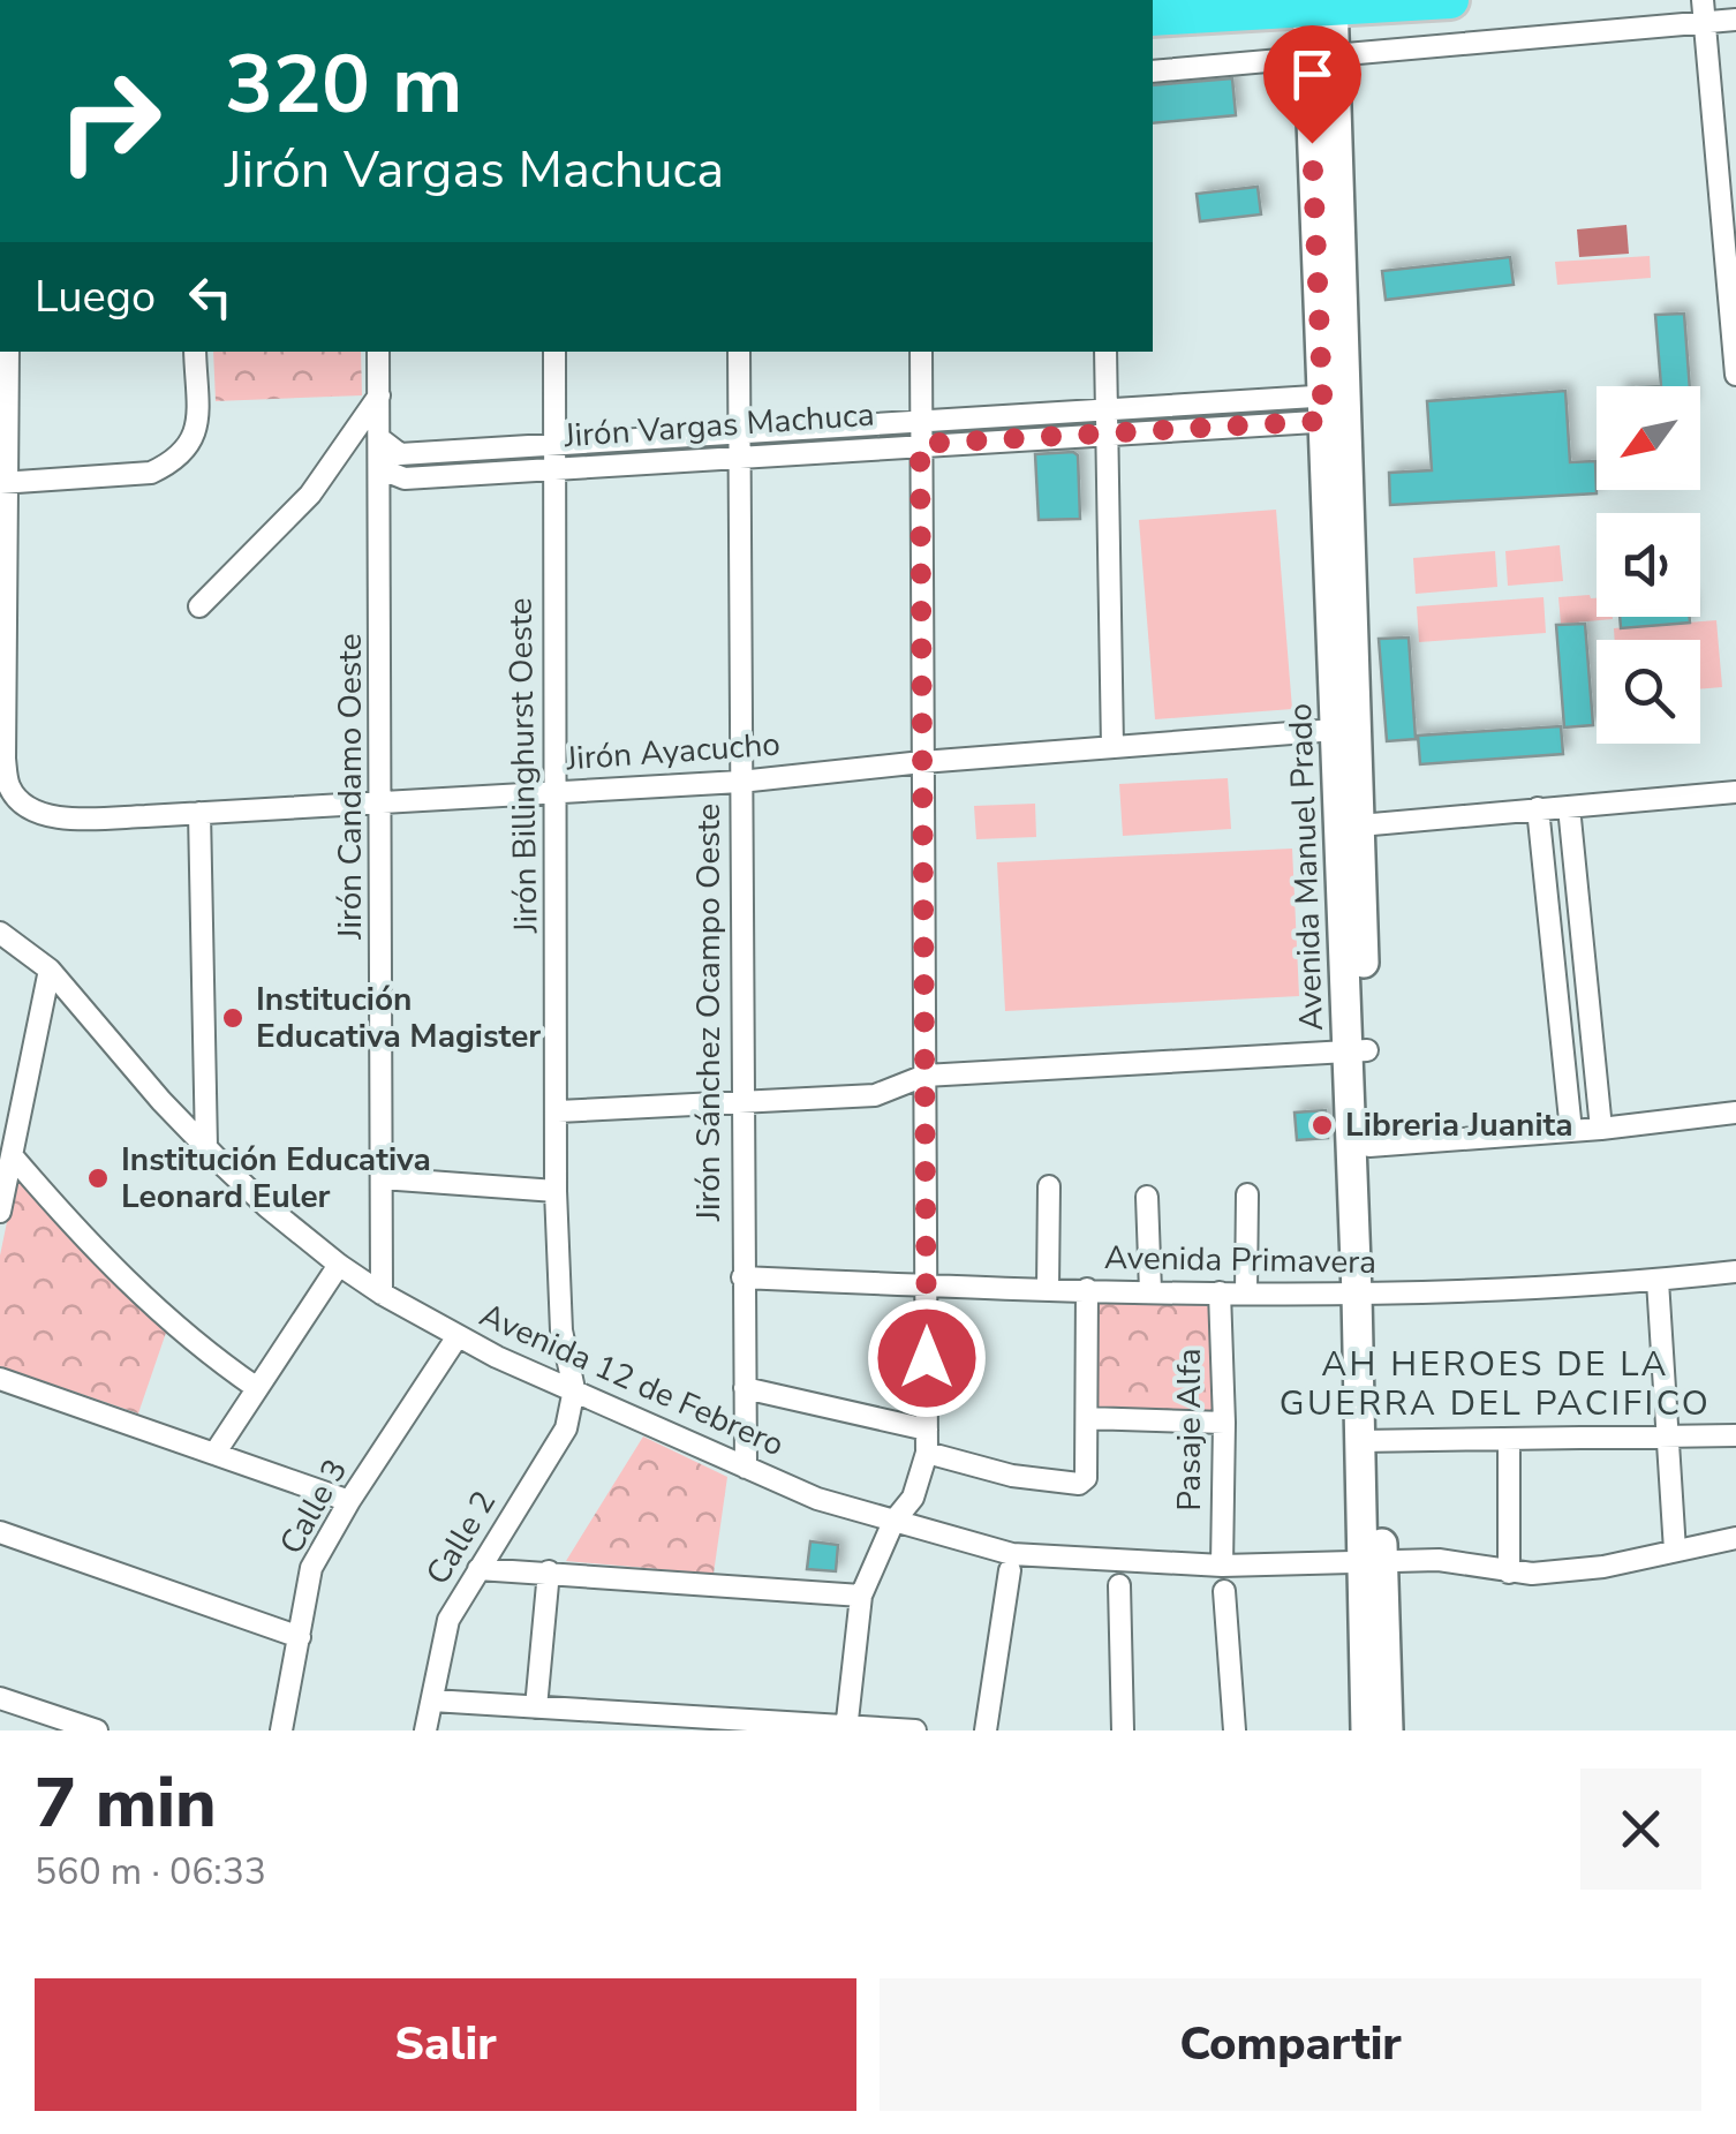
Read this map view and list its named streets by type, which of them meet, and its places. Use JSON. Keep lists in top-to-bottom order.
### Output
{
  "streets": {
    "main road": ["Avenida Manuel Prado"],
    "street": [
      "Jirón Vargas Machuca",
      "Jirón Ayacucho",
      "Jirón Billinghurst Oeste",
      "Jirón Candamo Oeste",
      "Jirón Sánchez Ocampo Oeste",
      "Avenida Primavera",
      "Avenida 12 de Febrero",
      "Pasaje Alfa",
      "Calle 3",
      "Calle 2"
    ]
  },
  "crossings": [
    ["Jirón Vargas Machuca", "Jirón Billinghurst Oeste"],
    ["Jirón Vargas Machuca", "Jirón Candamo Oeste"],
    ["Jirón Vargas Machuca", "Avenida Manuel Prado"],
    ["Jirón Vargas Machuca", "Jirón Sánchez Ocampo Oeste"],
    ["Jirón Ayacucho", "Jirón Billinghurst Oeste"],
    ["Jirón Ayacucho", "Jirón Candamo Oeste"],
    ["Jirón Ayacucho", "Avenida Manuel Prado"],
    ["Jirón Ayacucho", "Jirón Sánchez Ocampo Oeste"],
    ["Jirón Billinghurst Oeste", "Avenida 12 de Febrero"],
    ["Jirón Billinghurst Oeste", "Calle 2"],
    ["Jirón Candamo Oeste", "Avenida 12 de Febrero"],
    ["Avenida Manuel Prado", "Avenida Primavera"],
    ["Avenida Manuel Prado", "Avenida 12 de Febrero"],
    ["Jirón Sánchez Ocampo Oeste", "Avenida Primavera"],
    ["Jirón Sánchez Ocampo Oeste", "Avenida 12 de Febrero"],
    ["Avenida Primavera", "Pasaje Alfa"],
    ["Avenida 12 de Febrero", "Pasaje Alfa"],
    ["Avenida 12 de Febrero", "Calle 3"],
    ["Avenida 12 de Febrero", "Calle 2"]
  ],
  "districts": ["AH HEROES DE LA GUERRA DEL PACIFICO"],
  "places": ["Institución Educativa Magister", "Libreria Juanita", "Institución Educativa Leonard Euler"],
  "north": "bottom left",
  "page": {
    "turn": ["320 m", "Jirón Vargas Machuca"],
    "then": "Luego",
    "heading": ["7 min", "560 m · 06:33"],
    "buttons": ["Salir", "Compartir"]
  }
}
